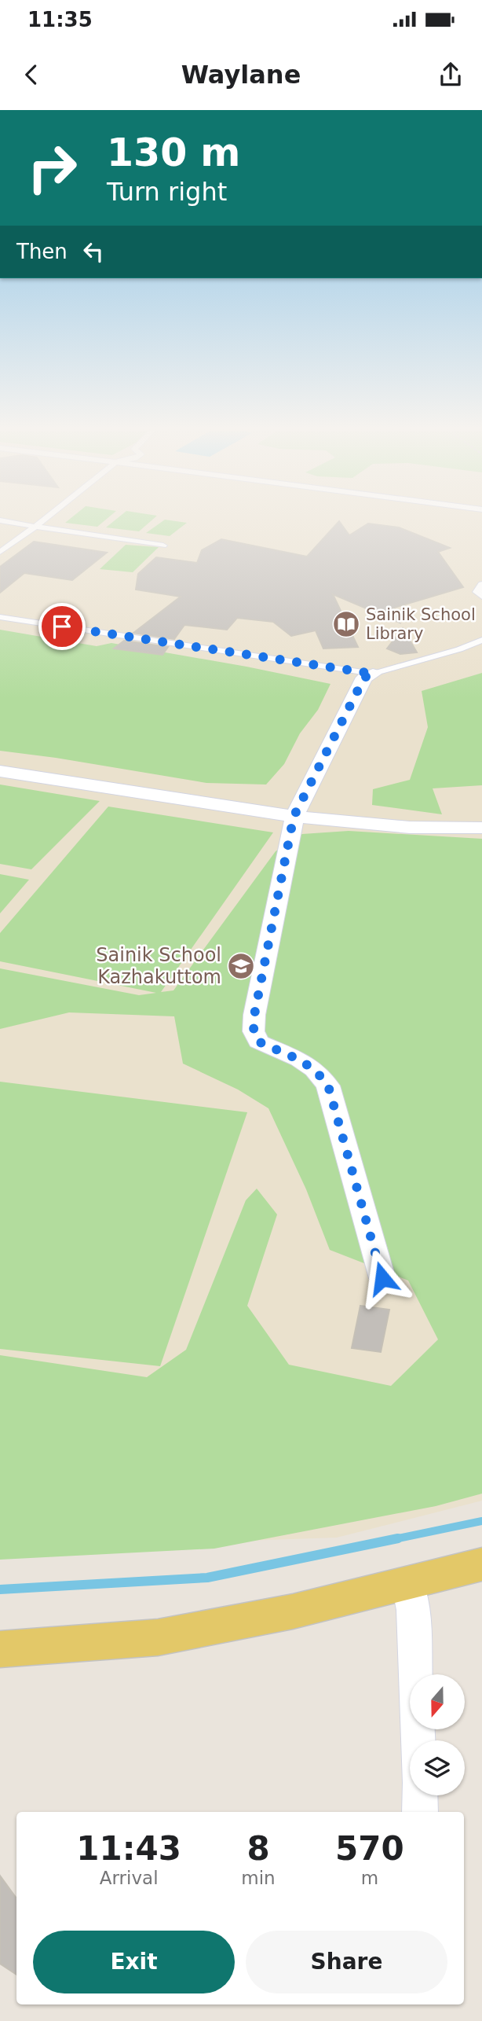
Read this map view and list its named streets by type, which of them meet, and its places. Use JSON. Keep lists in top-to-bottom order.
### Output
{
  "places": {
    "library": ["Sainik School Library"],
    "school or university": ["Sainik School Kazhakuttom"]
  },
  "north": "bottom",
  "page": {
    "status": "11:35",
    "header": "Waylane",
    "turn": ["130 m", "Turn right"],
    "then": "Then",
    "eta": [
      "11:43",
      "Arrival",
      "8",
      "min",
      "570",
      "m"
    ],
    "buttons": ["Exit", "Share"]
  }
}
